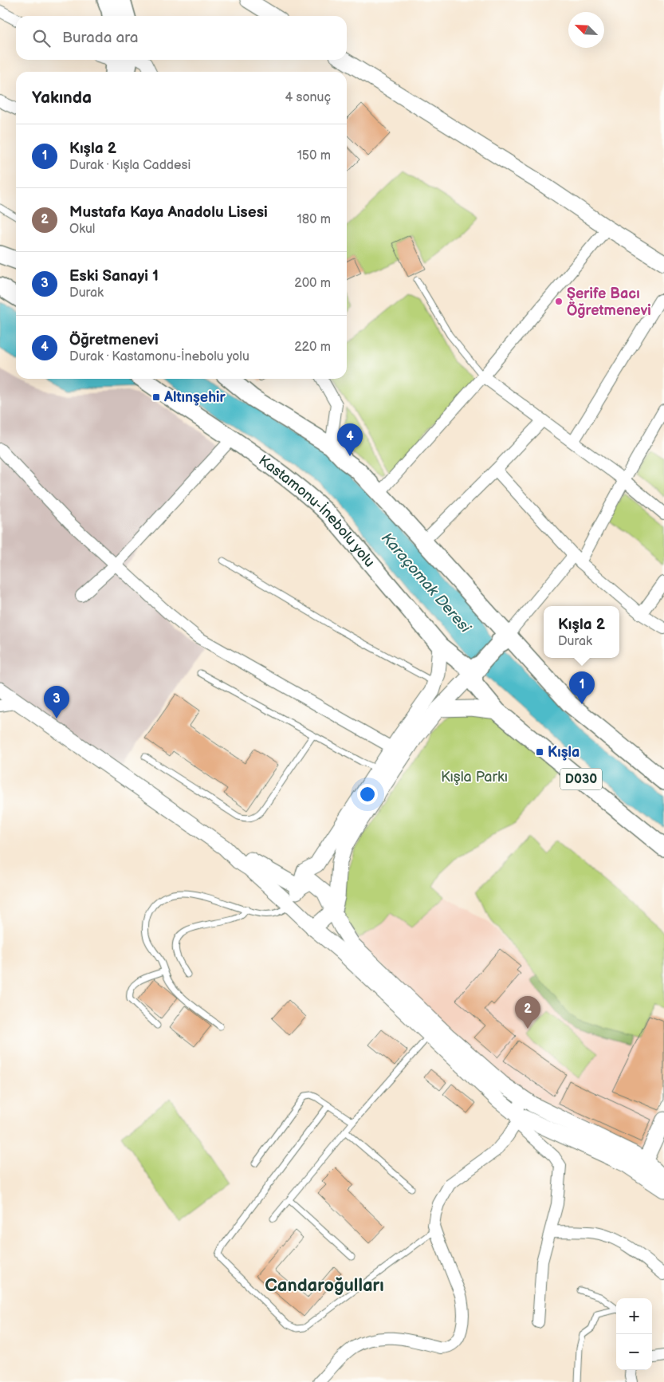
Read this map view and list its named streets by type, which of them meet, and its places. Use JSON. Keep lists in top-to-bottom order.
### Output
{
  "streets": {
    "main road": ["Kastamonu-İnebolu yolu", "D030"]
  },
  "crossings": [
    ["Kastamonu-İnebolu yolu", "D030"]
  ],
  "districts": ["Candaroğulları"],
  "water": ["Karaçomak Deresi"],
  "parks": ["Kışla Parkı"],
  "places": {
    "other": ["Şerife Bacı Öğretmenevi"],
    "transit": ["Altınşehir", "Kışla"]
  },
  "north": "top left",
  "page": {
    "search": "Burada ara",
    "heading": ["Yakında", "4 sonuç"],
    "list": [
      {
        "mark": "1",
        "name": "Kışla 2",
        "note": "Durak · Kışla Caddesi",
        "value": "150 m"
      },
      {
        "mark": "2",
        "name": "Mustafa Kaya Anadolu Lisesi",
        "note": "Okul",
        "value": "180 m"
      },
      {
        "mark": "3",
        "name": "Eski Sanayi 1",
        "note": "Durak",
        "value": "200 m"
      },
      {
        "mark": "4",
        "name": "Öğretmenevi",
        "note": "Durak · Kastamonu-İnebolu yolu",
        "value": "220 m"
      }
    ],
    "pins": [
      "4",
      "1",
      "3",
      "2"
    ],
    "popup": ["Kışla 2", "Durak"],
    "map_buttons": ["+", "−"]
  }
}
